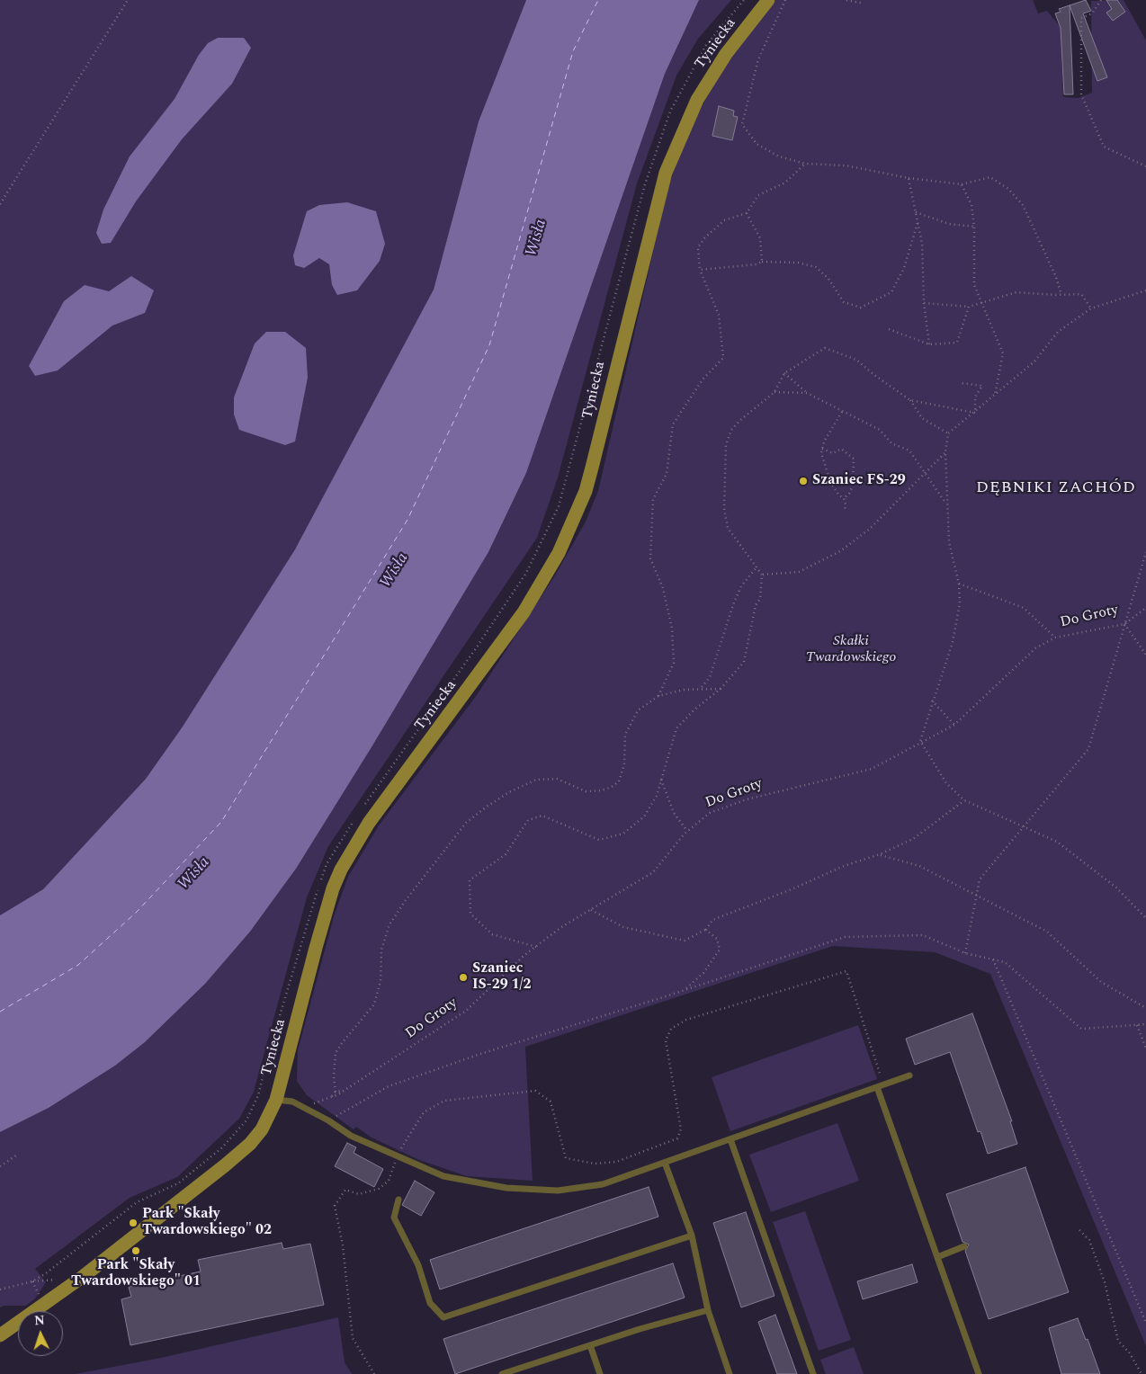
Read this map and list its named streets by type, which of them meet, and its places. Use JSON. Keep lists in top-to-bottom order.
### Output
{
  "streets": {
    "street": ["Tyniecka"],
    "path": ["Do Groty"]
  },
  "districts": ["DĘBNIKI ZACHÓD"],
  "water": ["Wisła"],
  "parks": ["Skałki Twardowskiego"],
  "places": [
    "Szaniec FS-29",
    "Szaniec IS-29 1/2",
    "Park \"Skały Twardowskiego\" 02",
    "Park \"Skały Twardowskiego\" 01"
  ],
  "north": "top"
}
